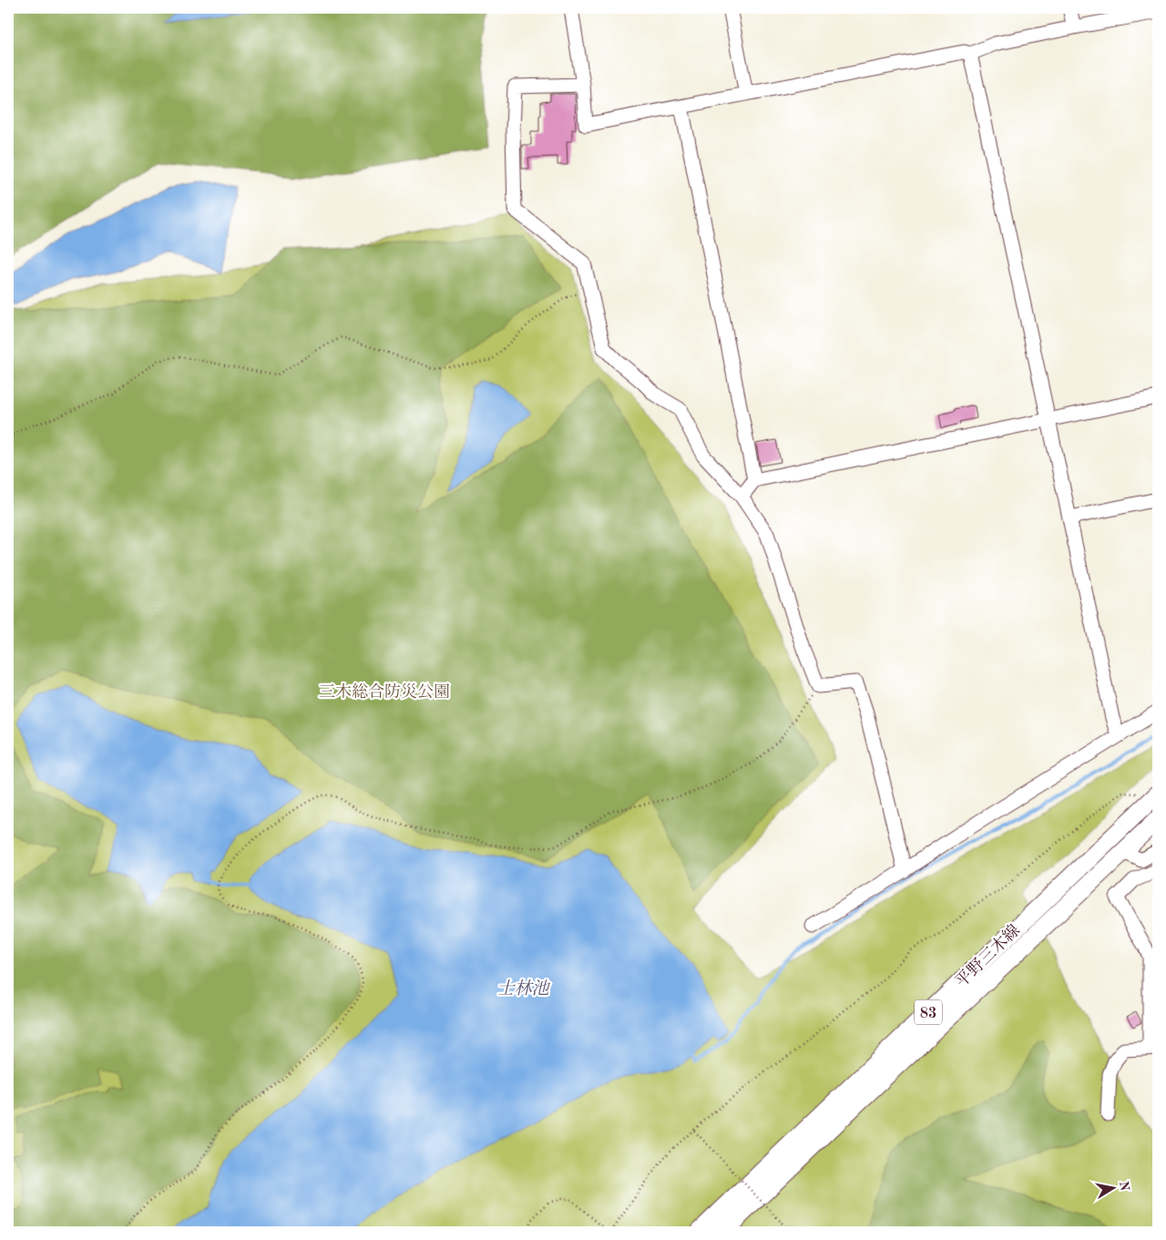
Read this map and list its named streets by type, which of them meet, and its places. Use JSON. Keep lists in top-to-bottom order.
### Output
{
  "streets": {
    "main road": ["平野三木線", "83"]
  },
  "water": ["士林池"],
  "parks": ["三木総合防災公園"],
  "north": "right"
}
